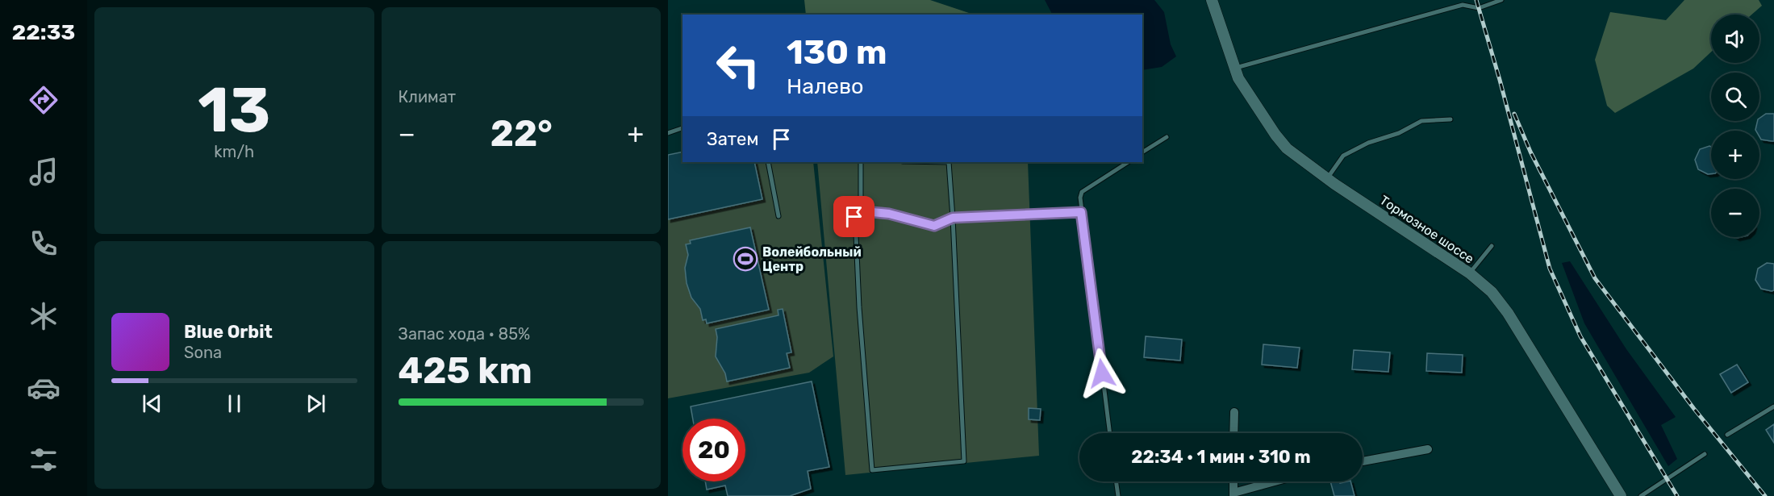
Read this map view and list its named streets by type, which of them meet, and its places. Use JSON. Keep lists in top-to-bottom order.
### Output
{
  "streets": {
    "street": ["Тормозное шоссе"]
  },
  "places": {
    "sports": ["Волейбольный Центр"]
  },
  "page": {
    "tabs": "22:33",
    "tile": [
      ["13", "km/h"],
      "Климат",
      ["Запас хода · 85%", "425 km"]
    ],
    "map_buttons": ["+", "−"],
    "turn": ["130 m", "Налево"],
    "heat": ["−", "22°", "+"],
    "then": "Затем",
    "song": ["Blue Orbit", "Sona"],
    "limit": "20",
    "trip": "22:34 · 1 мин · 310 m"
  }
}
